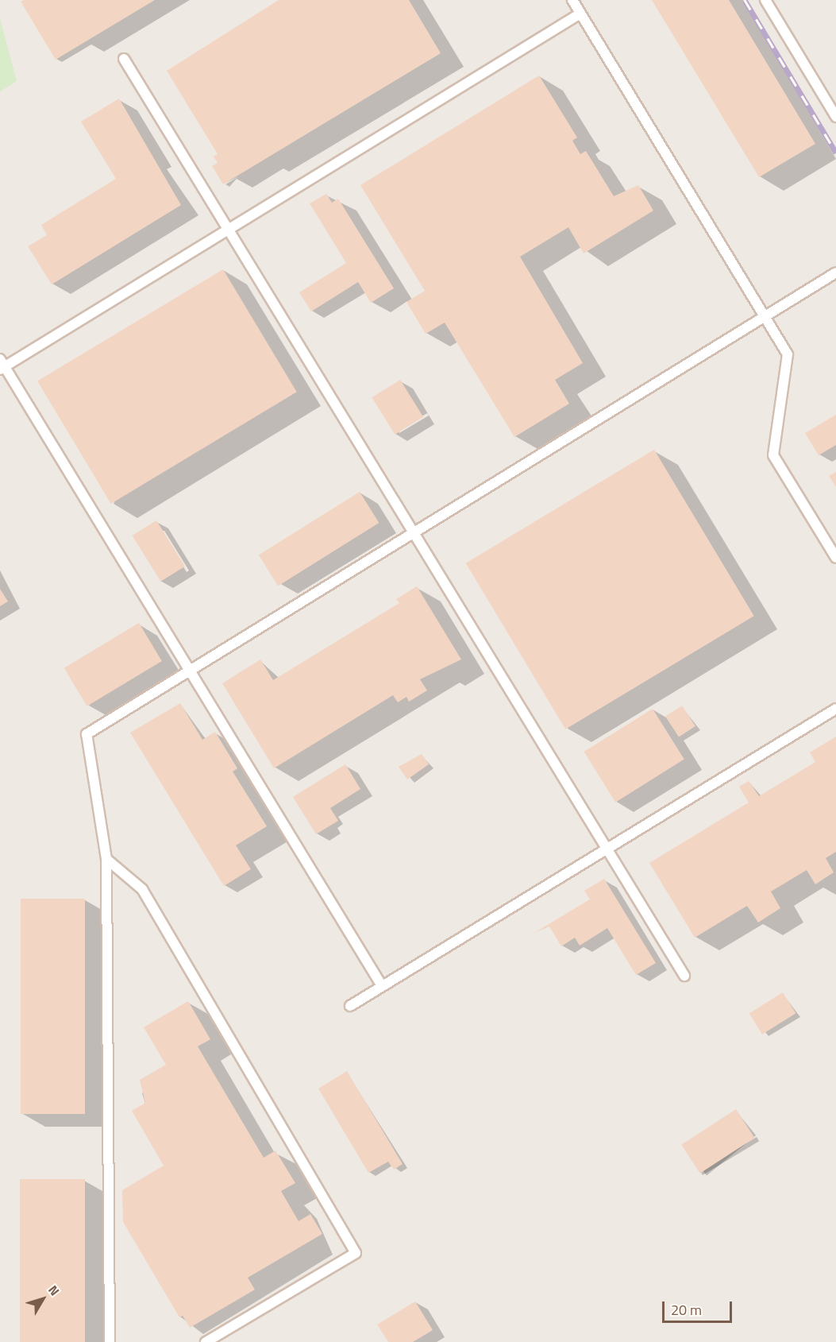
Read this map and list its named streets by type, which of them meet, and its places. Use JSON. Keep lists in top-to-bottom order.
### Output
{
  "scale_bar": "20 m",
  "north": "top right"
}
